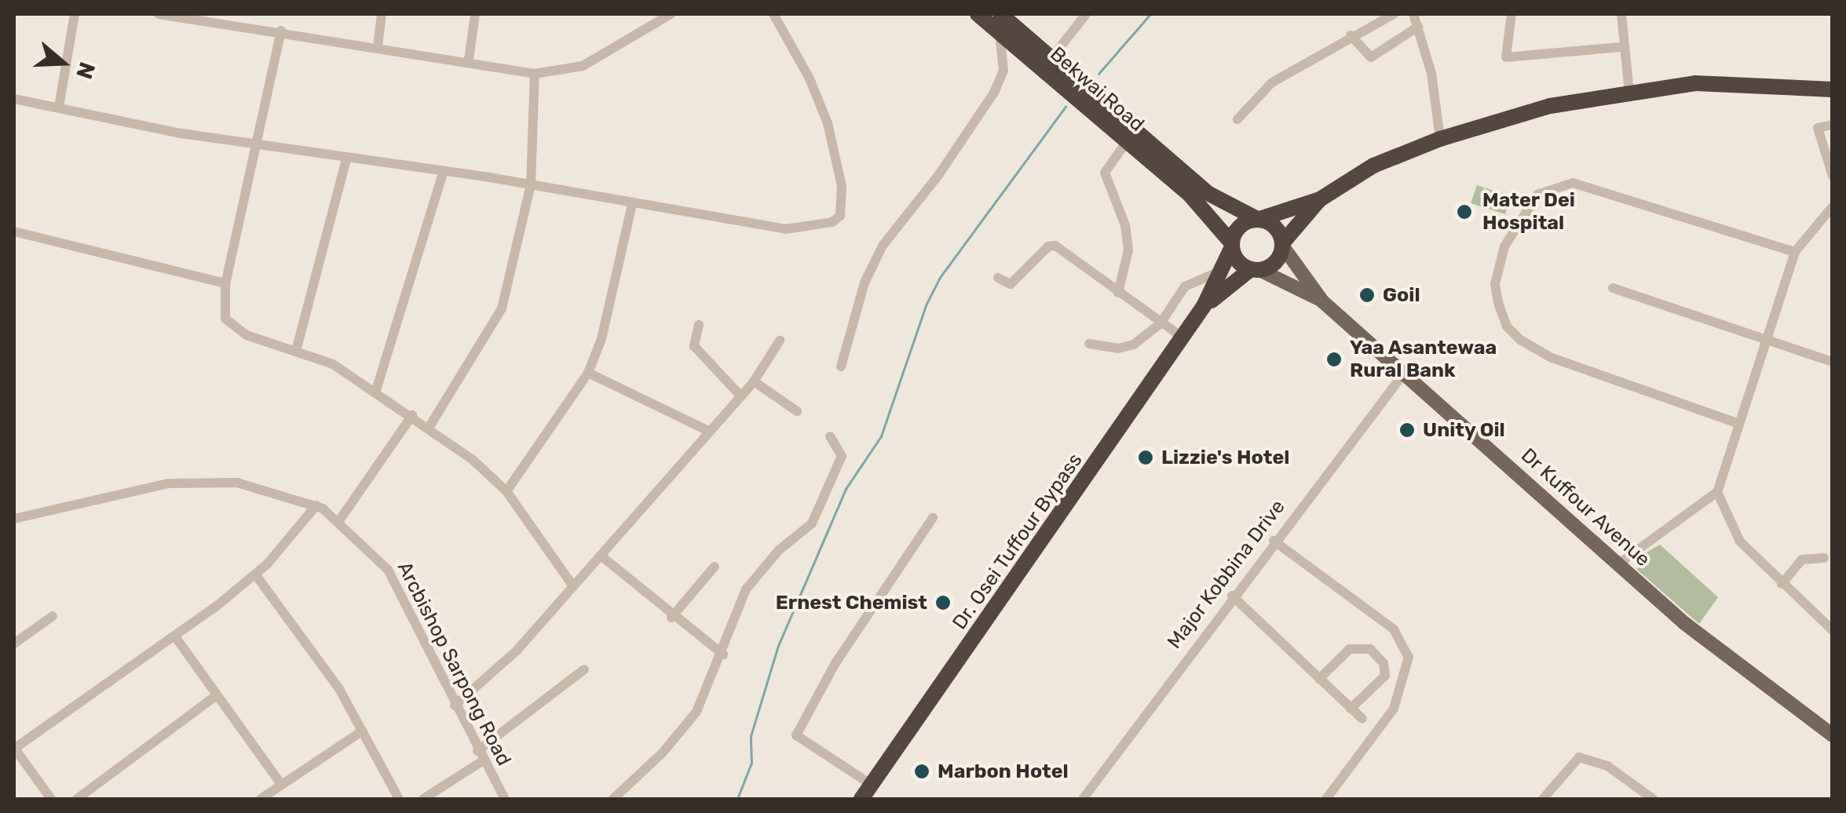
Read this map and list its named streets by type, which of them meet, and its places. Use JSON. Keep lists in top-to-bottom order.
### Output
{
  "streets": {
    "highway": ["Bekwai Road", "Dr. Osei Tuffour Bypass"],
    "main road": ["Dr Kuffour Avenue"],
    "street": ["Major Kobbina Drive", "Arcbishop Sarpong Road"]
  },
  "crossings": [
    ["Bekwai Road", "Dr. Osei Tuffour Bypass"],
    ["Dr Kuffour Avenue", "Major Kobbina Drive"]
  ],
  "places": [
    "Mater Dei Hospital",
    "Goil",
    "Yaa Asantewaa Rural Bank",
    "Unity Oil",
    "Lizzie's Hotel",
    "Ernest Chemist",
    "Marbon Hotel"
  ],
  "north": "right"
}
